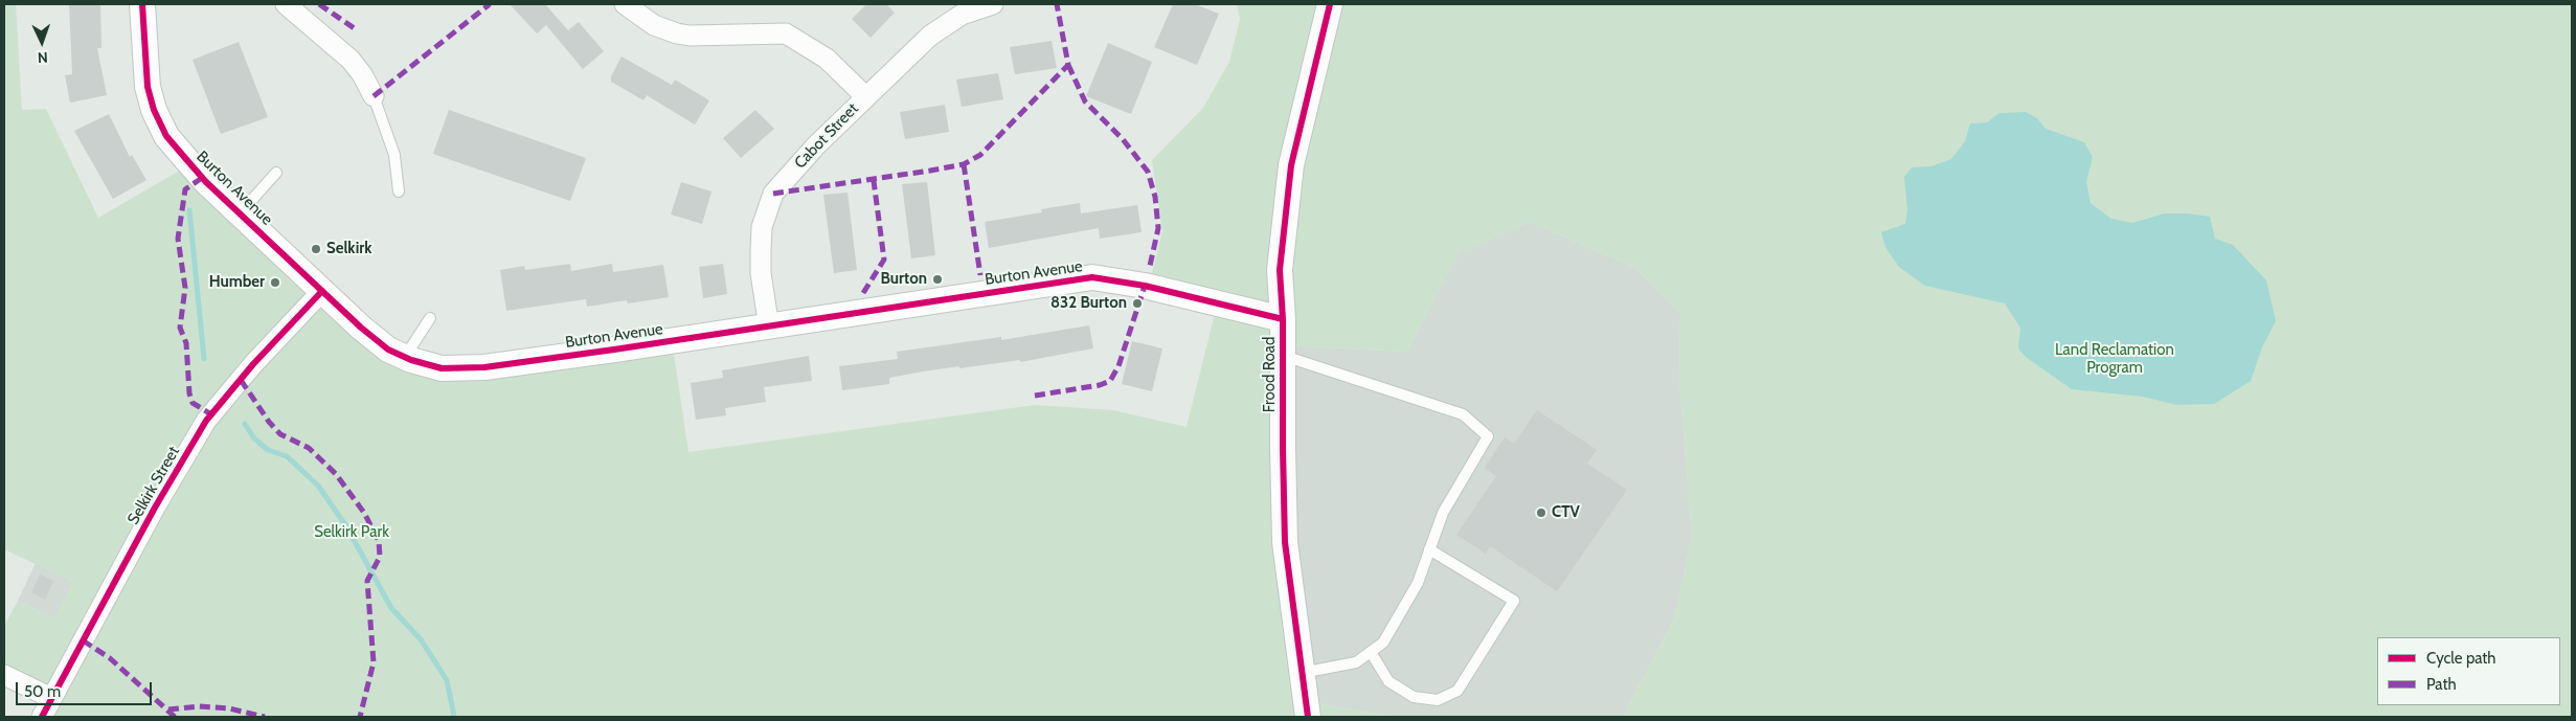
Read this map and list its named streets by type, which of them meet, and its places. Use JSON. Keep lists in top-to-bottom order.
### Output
{
  "streets": {
    "street": [
      "Cabot Street",
      "Burton Avenue",
      "Frood Road",
      "Selkirk Street"
    ]
  },
  "crossings": [
    ["Cabot Street", "Burton Avenue"],
    ["Burton Avenue", "Frood Road"],
    ["Burton Avenue", "Selkirk Street"]
  ],
  "parks": ["Land Reclamation Program", "Selkirk Park"],
  "places": [
    "Selkirk",
    "Burton",
    "Humber",
    "832 Burton",
    "CTV"
  ],
  "legend": ["Cycle path", "Path"],
  "scale_bar": "50 m",
  "north": "bottom"
}
